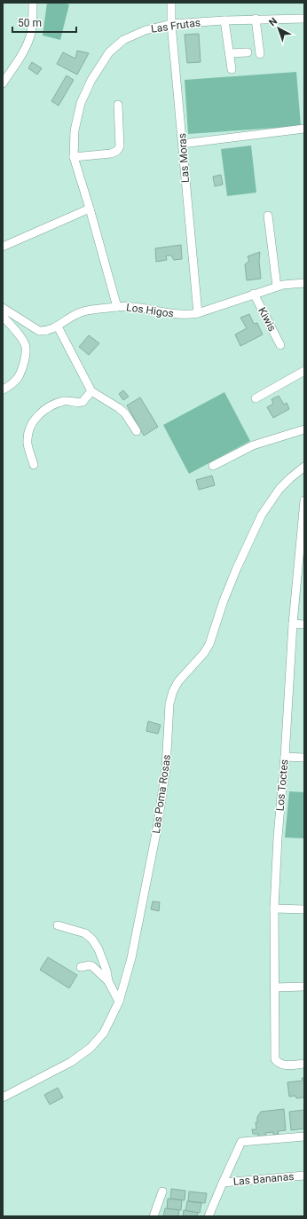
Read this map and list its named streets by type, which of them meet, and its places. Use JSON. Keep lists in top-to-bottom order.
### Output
{
  "streets": {
    "street": [
      "Las Frutas",
      "Las Moras",
      "Los Higos",
      "Kiwis",
      "Los Toctes",
      "Las Poma Rosas",
      "Las Bananas"
    ]
  },
  "crossings": [
    ["Las Frutas", "Las Moras"],
    ["Las Frutas", "Los Higos"],
    ["Las Moras", "Los Higos"],
    ["Los Higos", "Kiwis"]
  ],
  "scale_bar": "50 m",
  "north": "top left"
}
